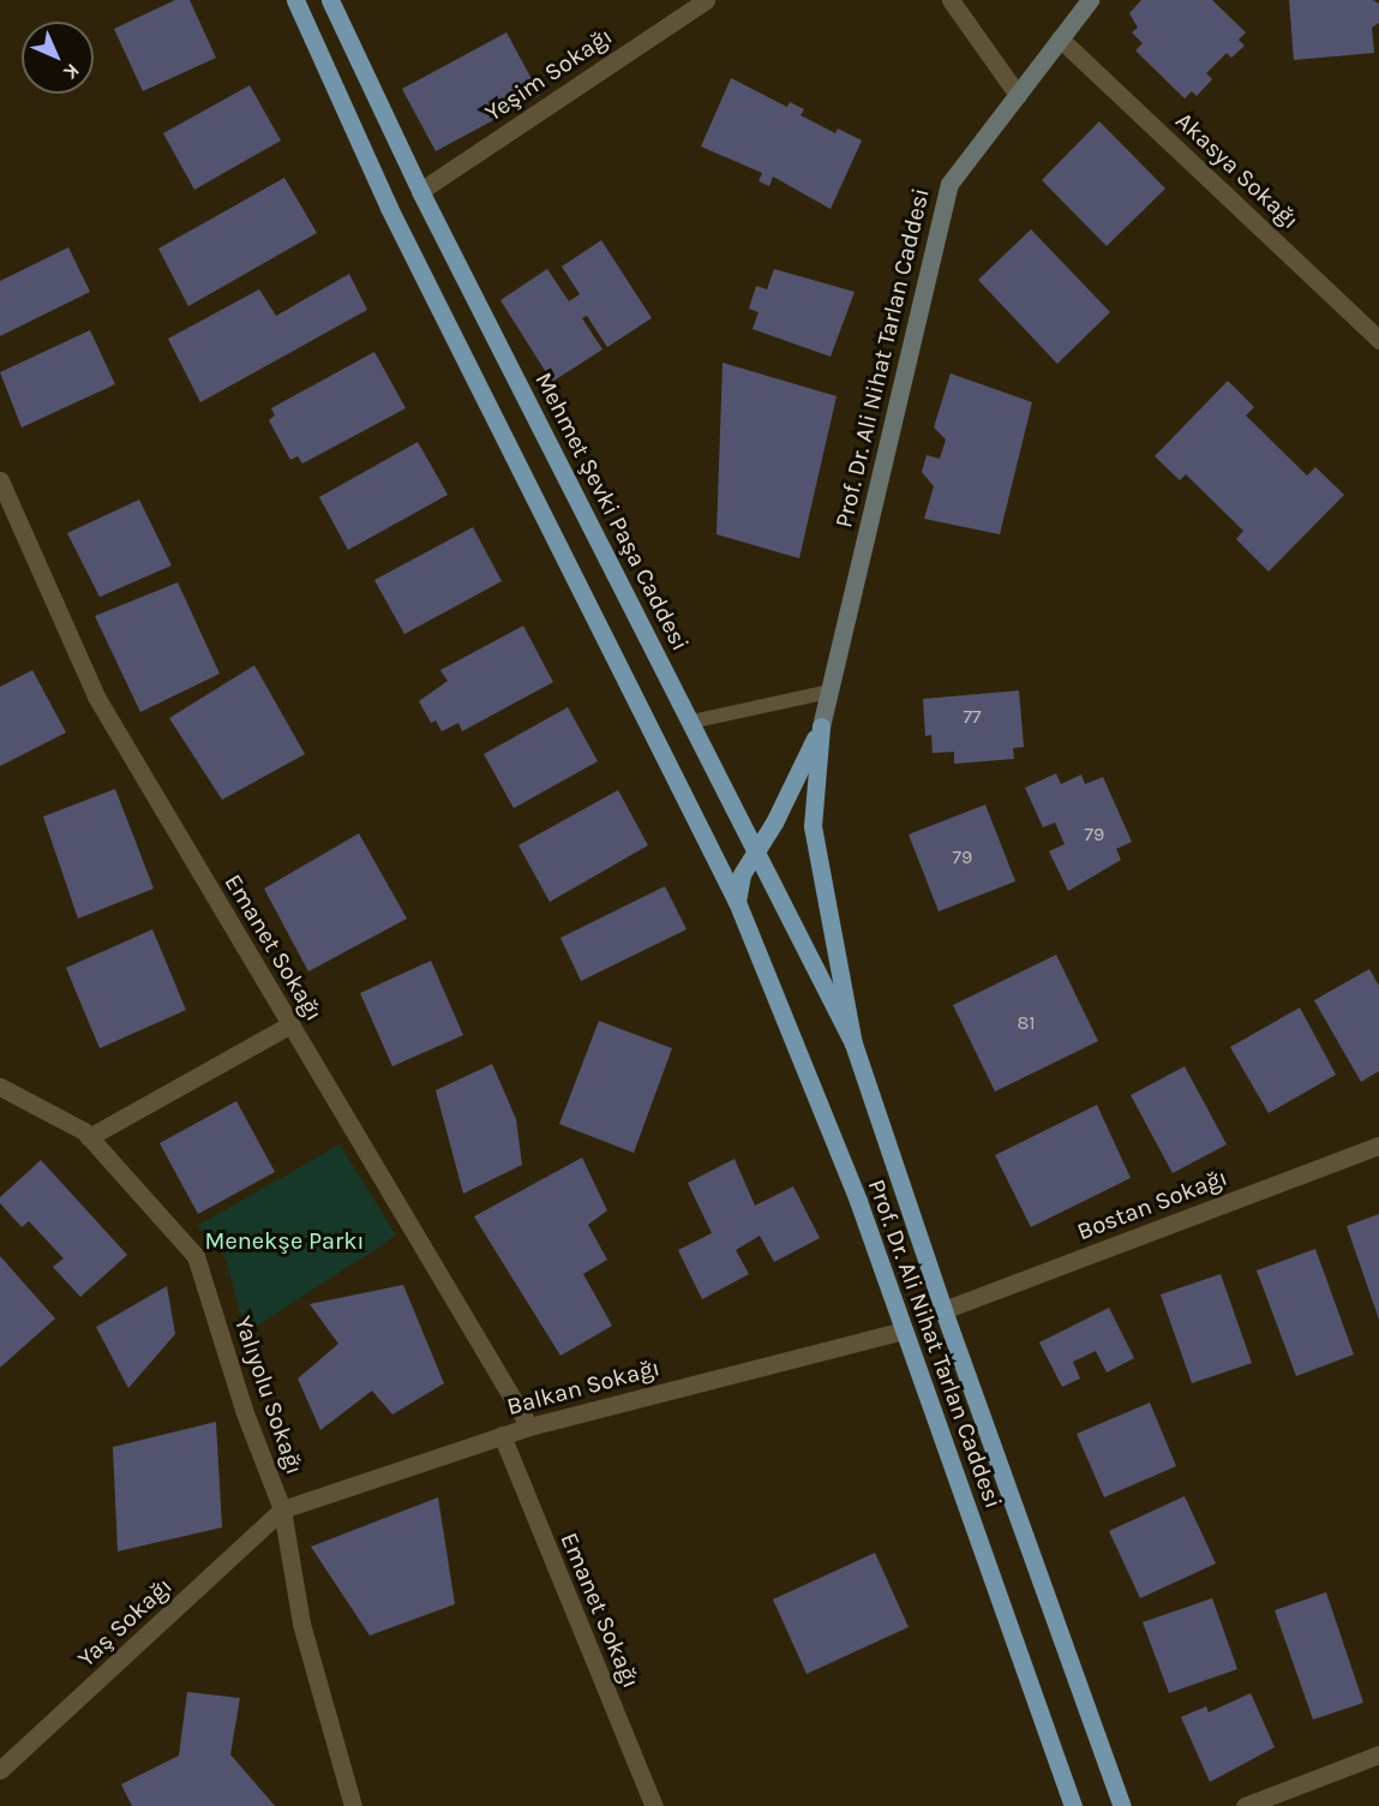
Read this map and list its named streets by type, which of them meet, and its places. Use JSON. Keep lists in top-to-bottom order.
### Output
{
  "streets": {
    "main road": ["Prof. Dr. Ali Nihat Tarlan Caddesi", "Mehmet Şevki Paşa Caddesi"],
    "street": [
      "Yeşim Sokağı",
      "Akasya Sokağı",
      "Emanet Sokağı",
      "Bostan Sokağı",
      "Balkan Sokağı",
      "Yalıyolu Sokağı",
      "Yaş Sokağı"
    ]
  },
  "crossings": [
    ["Yeşim Sokağı", "Mehmet Şevki Paşa Caddesi"],
    ["Akasya Sokağı", "Prof. Dr. Ali Nihat Tarlan Caddesi"],
    ["Prof. Dr. Ali Nihat Tarlan Caddesi", "Mehmet Şevki Paşa Caddesi"],
    ["Prof. Dr. Ali Nihat Tarlan Caddesi", "Bostan Sokağı"],
    ["Prof. Dr. Ali Nihat Tarlan Caddesi", "Balkan Sokağı"],
    ["Emanet Sokağı", "Balkan Sokağı"],
    ["Balkan Sokağı", "Yalıyolu Sokağı"],
    ["Balkan Sokağı", "Yaş Sokağı"],
    ["Yalıyolu Sokağı", "Yaş Sokağı"]
  ],
  "parks": ["Menekşe Parkı"],
  "house_numbers": [
    "77",
    "79",
    "79",
    "81"
  ],
  "north": "bottom right"
}
